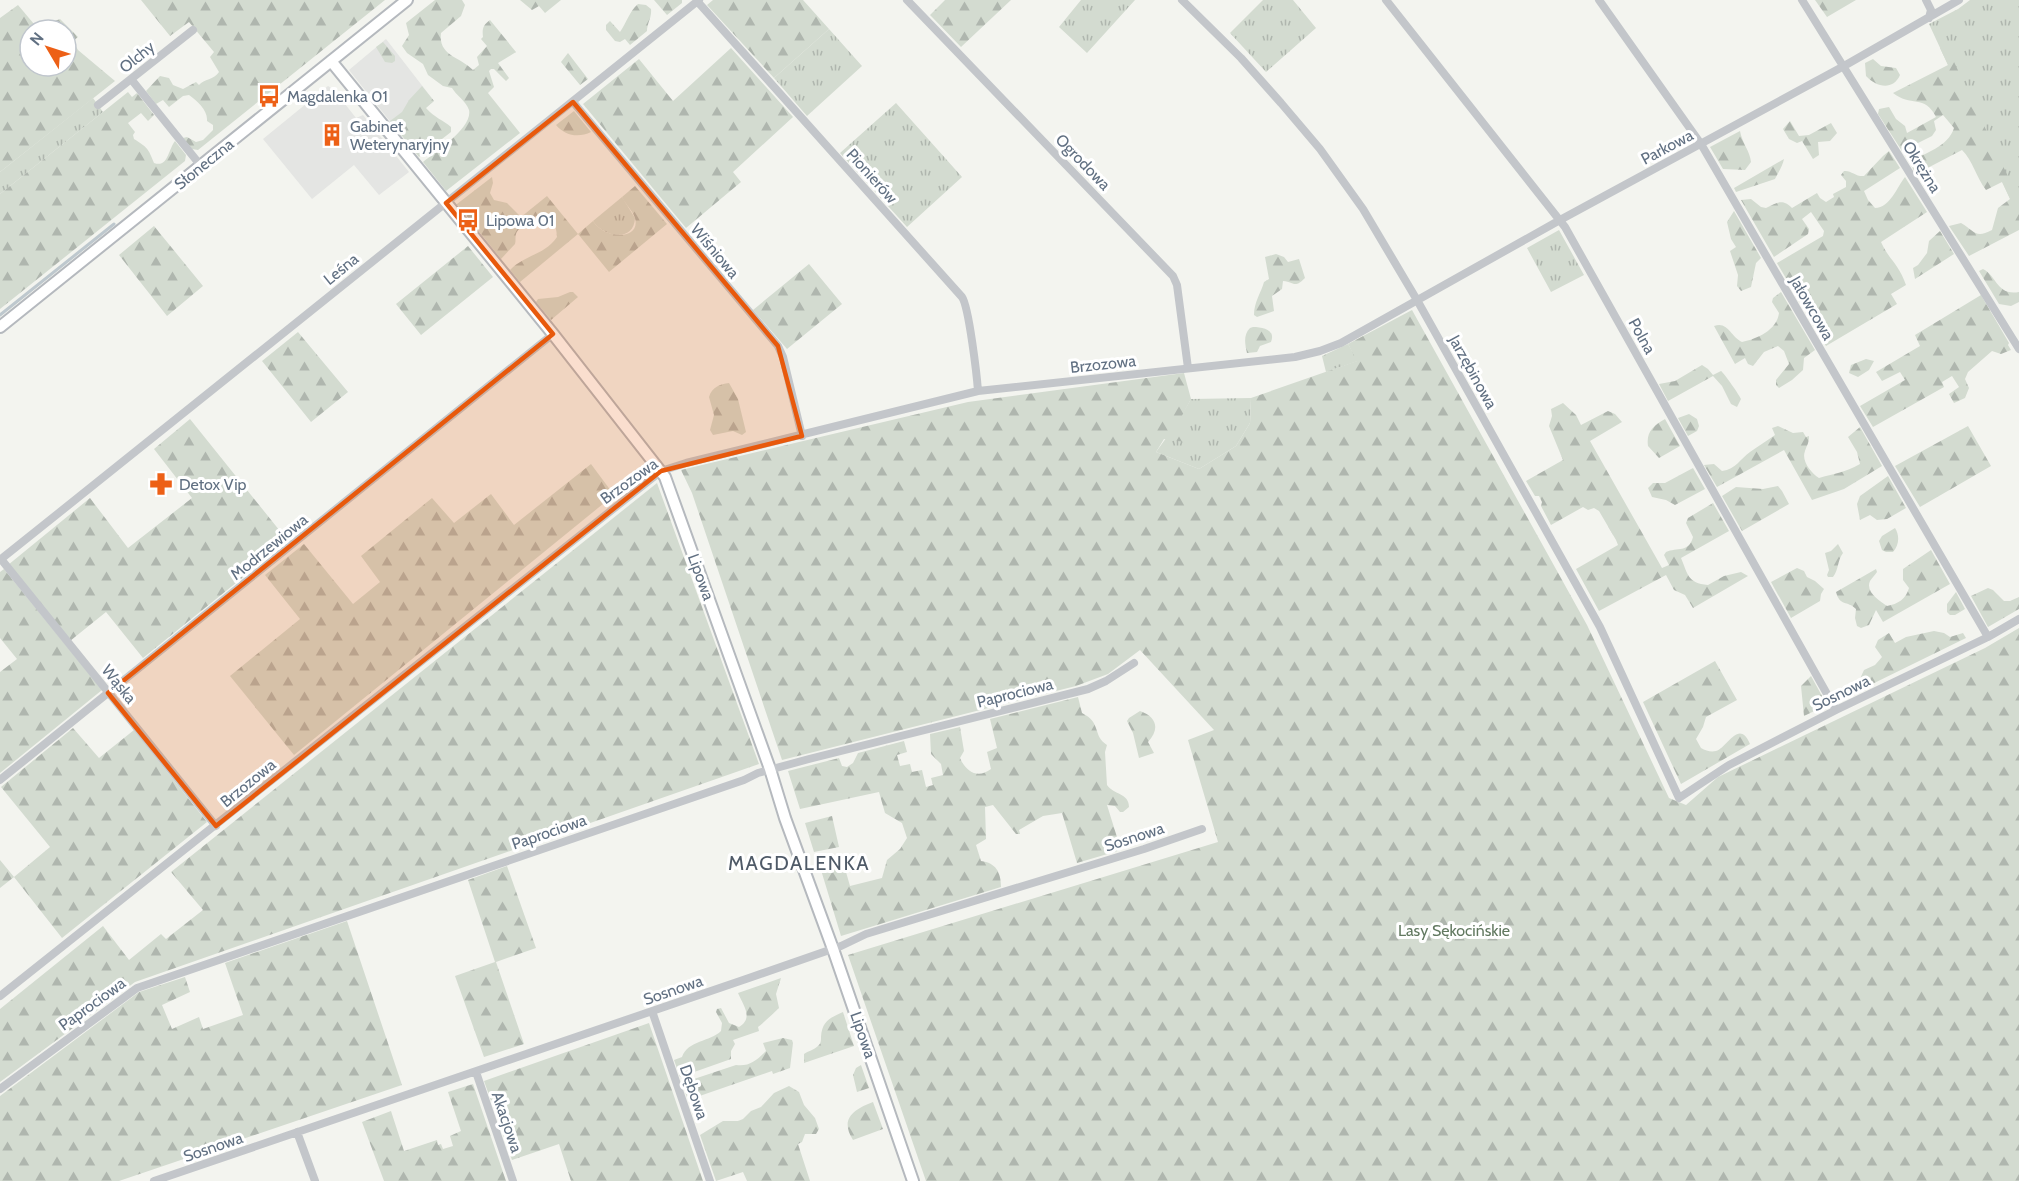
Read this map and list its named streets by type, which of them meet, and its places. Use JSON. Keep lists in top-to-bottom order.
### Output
{
  "streets": {
    "street": [
      "Olchy",
      "Parkowa",
      "Ogrodowa",
      "Słoneczna",
      "Okrężna",
      "Pionierów",
      "Wiśniowa",
      "Leśna",
      "Jałowcowa",
      "Polna",
      "Brzozowa",
      "Jarzębinowa",
      "Modrzewiowa",
      "Lipowa",
      "Wąska",
      "Paprociowa",
      "Sosnowa",
      "Dębowa",
      "Akacjowa"
    ]
  },
  "crossings": [
    ["Parkowa", "Okrężna"],
    ["Parkowa", "Jałowcowa"],
    ["Parkowa", "Polna"],
    ["Parkowa", "Brzozowa"],
    ["Parkowa", "Jarzębinowa"],
    ["Ogrodowa", "Brzozowa"],
    ["Słoneczna", "Lipowa"],
    ["Pionierów", "Leśna"],
    ["Pionierów", "Brzozowa"],
    ["Wiśniowa", "Leśna"],
    ["Wiśniowa", "Brzozowa"],
    ["Leśna", "Lipowa"],
    ["Leśna", "Wąska"],
    ["Jałowcowa", "Sosnowa"],
    ["Polna", "Sosnowa"],
    ["Brzozowa", "Jarzębinowa"],
    ["Brzozowa", "Lipowa"],
    ["Brzozowa", "Wąska"],
    ["Jarzębinowa", "Sosnowa"],
    ["Modrzewiowa", "Lipowa"],
    ["Modrzewiowa", "Wąska"],
    ["Lipowa", "Paprociowa"],
    ["Lipowa", "Sosnowa"],
    ["Sosnowa", "Dębowa"],
    ["Sosnowa", "Akacjowa"]
  ],
  "districts": ["MAGDALENKA"],
  "parks": ["Lasy Sękocińskie"],
  "places": {
    "bus stop": ["Magdalenka 01", "Lipowa 01"],
    "building": ["Gabinet Weterynaryjny"],
    "pharmacy": ["Detox Vip"]
  },
  "north": "top left"
}
